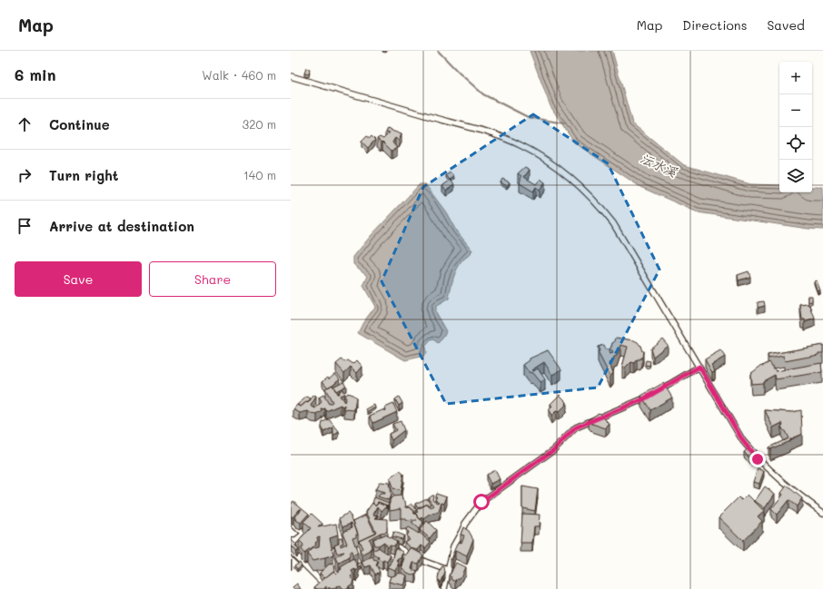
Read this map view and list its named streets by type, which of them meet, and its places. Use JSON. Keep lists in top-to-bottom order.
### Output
{
  "water": ["沄水溪"],
  "page": {
    "header": "Map",
    "nav": ["Map", "Directions", "Saved"],
    "heading": ["6 min", "Walk · 460 m"],
    "map_buttons": ["+", "−"],
    "list": [
      ["Continue", "320 m"],
      ["Turn right", "140 m"],
      "Arrive at destination"
    ],
    "buttons": ["Save", "Share"]
  }
}
